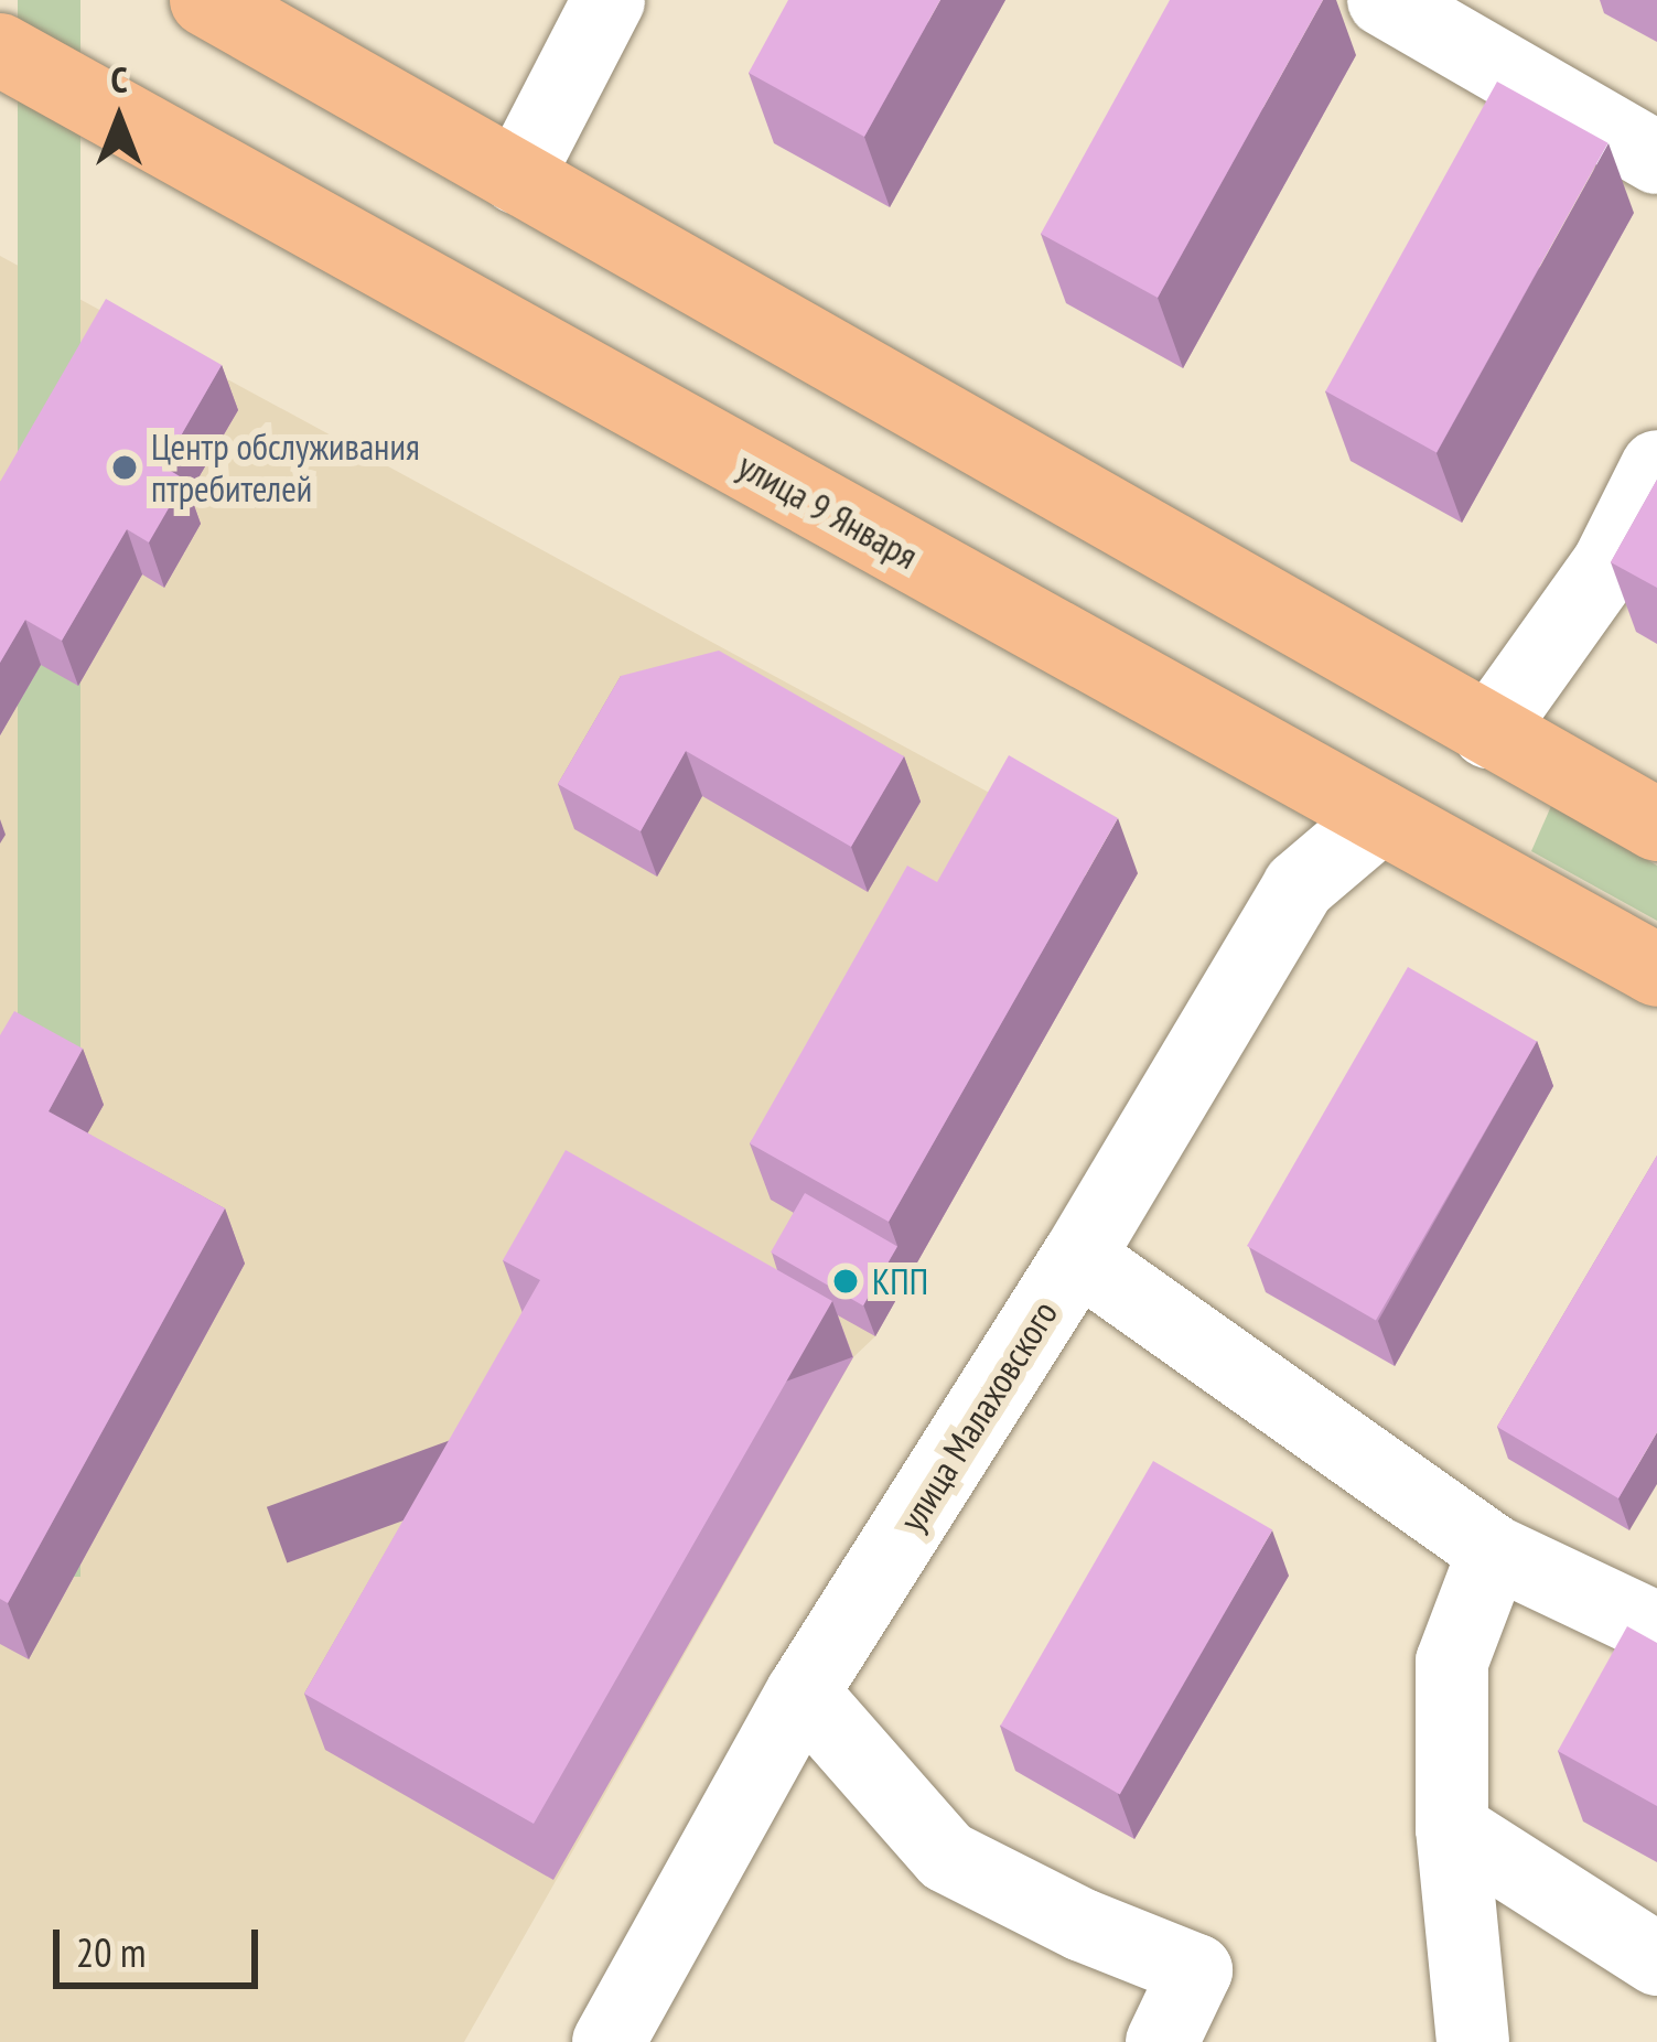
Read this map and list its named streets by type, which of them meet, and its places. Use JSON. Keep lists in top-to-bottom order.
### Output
{
  "streets": {
    "main road": ["улица 9 Января"],
    "street": ["улица Малаховского"]
  },
  "crossings": [
    ["улица 9 Января", "улица Малаховского"]
  ],
  "places": ["Центр обслуживания птребителей", "КПП"],
  "scale_bar": "20 m",
  "north": "top"
}
